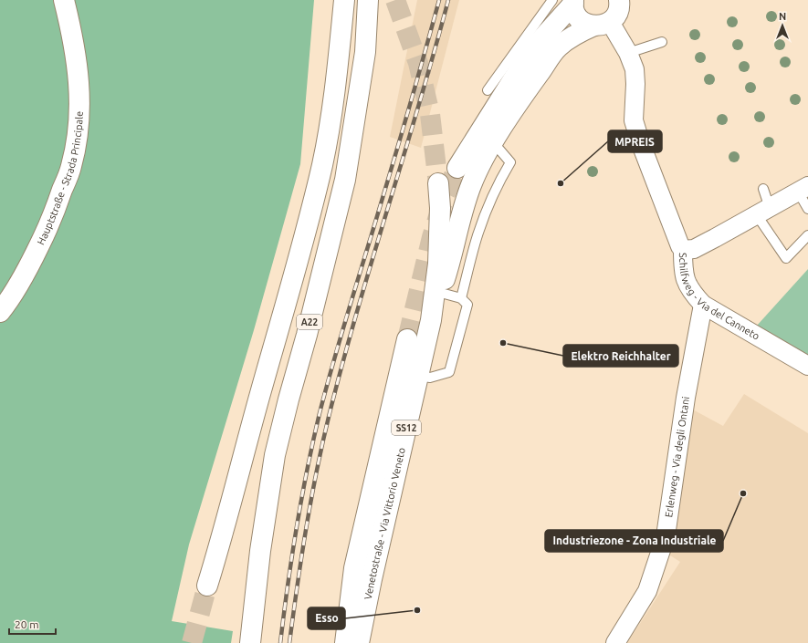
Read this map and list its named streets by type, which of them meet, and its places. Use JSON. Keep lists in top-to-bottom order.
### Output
{
  "streets": {
    "main road": [
      "Hauptstraße - Strada Principale",
      "A22",
      "SS12",
      "Venetostraße - Via Vittorio Veneto"
    ],
    "street": ["Schilfweg - Via del Canneto", "Erlenweg - Via degli Ontani"]
  },
  "crossings": [
    ["Schilfweg - Via del Canneto", "Erlenweg - Via degli Ontani"],
    ["SS12", "Venetostraße - Via Vittorio Veneto"]
  ],
  "places": [
    "MPREIS",
    "Elektro Reichhalter",
    "Industriezone - Zona Industriale",
    "Esso"
  ],
  "scale_bar": "20 m",
  "north": "top"
}
